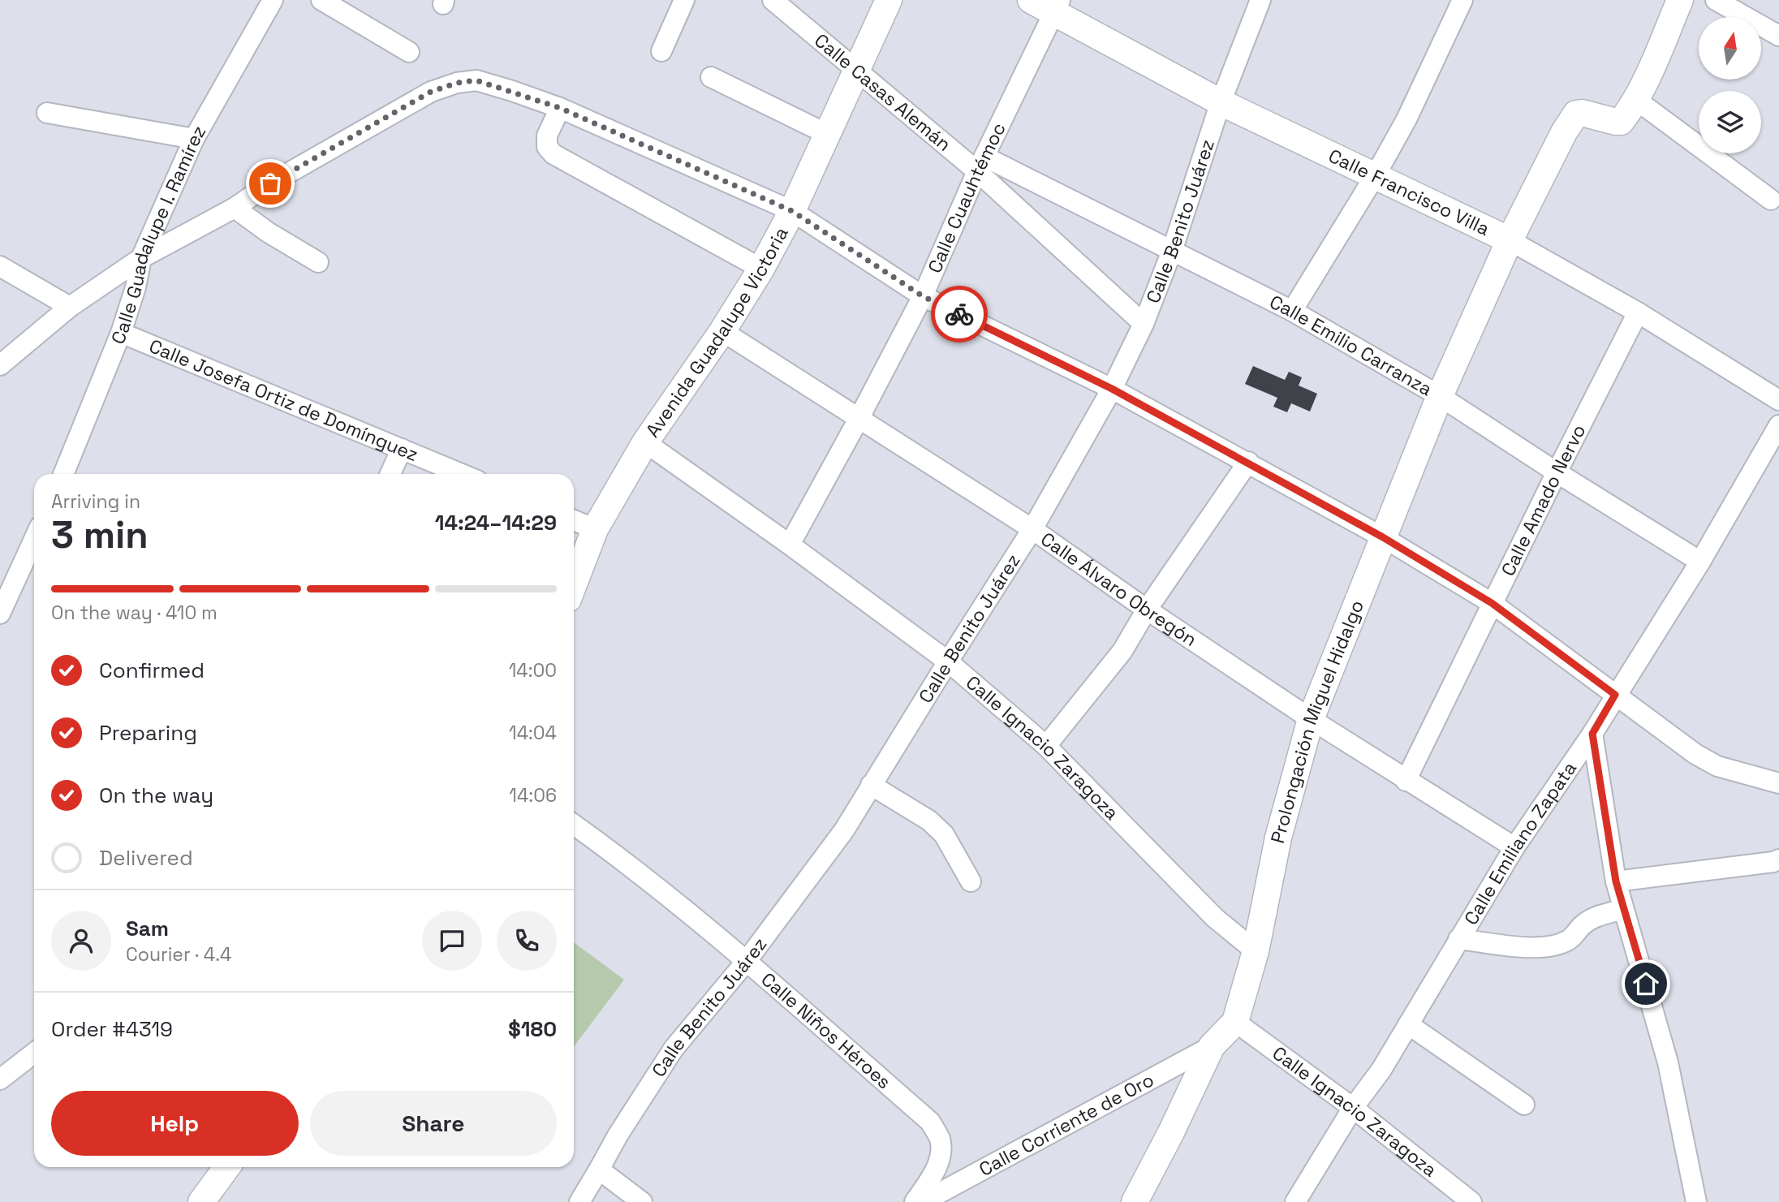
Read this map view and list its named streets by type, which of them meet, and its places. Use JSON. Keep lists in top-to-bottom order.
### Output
{
  "streets": {
    "street": [
      "Calle Casas Alemán",
      "Calle Francisco Villa",
      "Calle Cuauhtémoc",
      "Calle Benito Juárez",
      "Calle Guadalupe I. Ramírez",
      "Avenida Guadalupe Victoria",
      "Calle Emilio Carranza",
      "Calle Josefa Ortiz de Domínguez",
      "Calle Amado Nervo",
      "Calle Álvaro Obregón",
      "Prolongación Miguel Hidalgo",
      "Calle Ignacio Zaragoza",
      "Calle Emiliano Zapata",
      "Calle Niños Héroes",
      "Calle Corriente de Oro"
    ]
  },
  "crossings": [
    ["Calle Casas Alemán", "Calle Cuauhtémoc"],
    ["Calle Casas Alemán", "Calle Benito Juárez"],
    ["Calle Casas Alemán", "Avenida Guadalupe Victoria"],
    ["Calle Casas Alemán", "Calle Emilio Carranza"],
    ["Calle Francisco Villa", "Calle Cuauhtémoc"],
    ["Calle Francisco Villa", "Calle Benito Juárez"],
    ["Calle Francisco Villa", "Calle Amado Nervo"],
    ["Calle Francisco Villa", "Prolongación Miguel Hidalgo"],
    ["Calle Cuauhtémoc", "Calle Emilio Carranza"],
    ["Calle Cuauhtémoc", "Calle Álvaro Obregón"],
    ["Calle Cuauhtémoc", "Calle Ignacio Zaragoza"],
    ["Calle Benito Juárez", "Calle Emilio Carranza"],
    ["Calle Benito Juárez", "Calle Álvaro Obregón"],
    ["Calle Benito Juárez", "Calle Ignacio Zaragoza"],
    ["Calle Benito Juárez", "Calle Niños Héroes"],
    ["Calle Guadalupe I. Ramírez", "Calle Josefa Ortiz de Domínguez"],
    ["Avenida Guadalupe Victoria", "Calle Álvaro Obregón"],
    ["Avenida Guadalupe Victoria", "Calle Ignacio Zaragoza"],
    ["Calle Emilio Carranza", "Calle Amado Nervo"],
    ["Calle Emilio Carranza", "Prolongación Miguel Hidalgo"],
    ["Calle Emilio Carranza", "Calle Emiliano Zapata"],
    ["Calle Amado Nervo", "Calle Álvaro Obregón"],
    ["Calle Álvaro Obregón", "Prolongación Miguel Hidalgo"],
    ["Calle Álvaro Obregón", "Calle Emiliano Zapata"],
    ["Prolongación Miguel Hidalgo", "Calle Ignacio Zaragoza"],
    ["Prolongación Miguel Hidalgo", "Calle Corriente de Oro"],
    ["Calle Ignacio Zaragoza", "Calle Emiliano Zapata"]
  ],
  "north": "top",
  "page": {
    "heading": ["3 min", "Arriving in", "14:24–14:29"],
    "panel": [
      "Sam",
      "Courier · 4.4",
      "Order #4319",
      "$180"
    ],
    "bar": "On the way · 410 m",
    "list": [
      ["Confirmed", "14:00"],
      ["Preparing", "14:04"],
      ["On the way", "14:06"],
      "Delivered"
    ],
    "buttons": ["Help", "Share"]
  }
}
